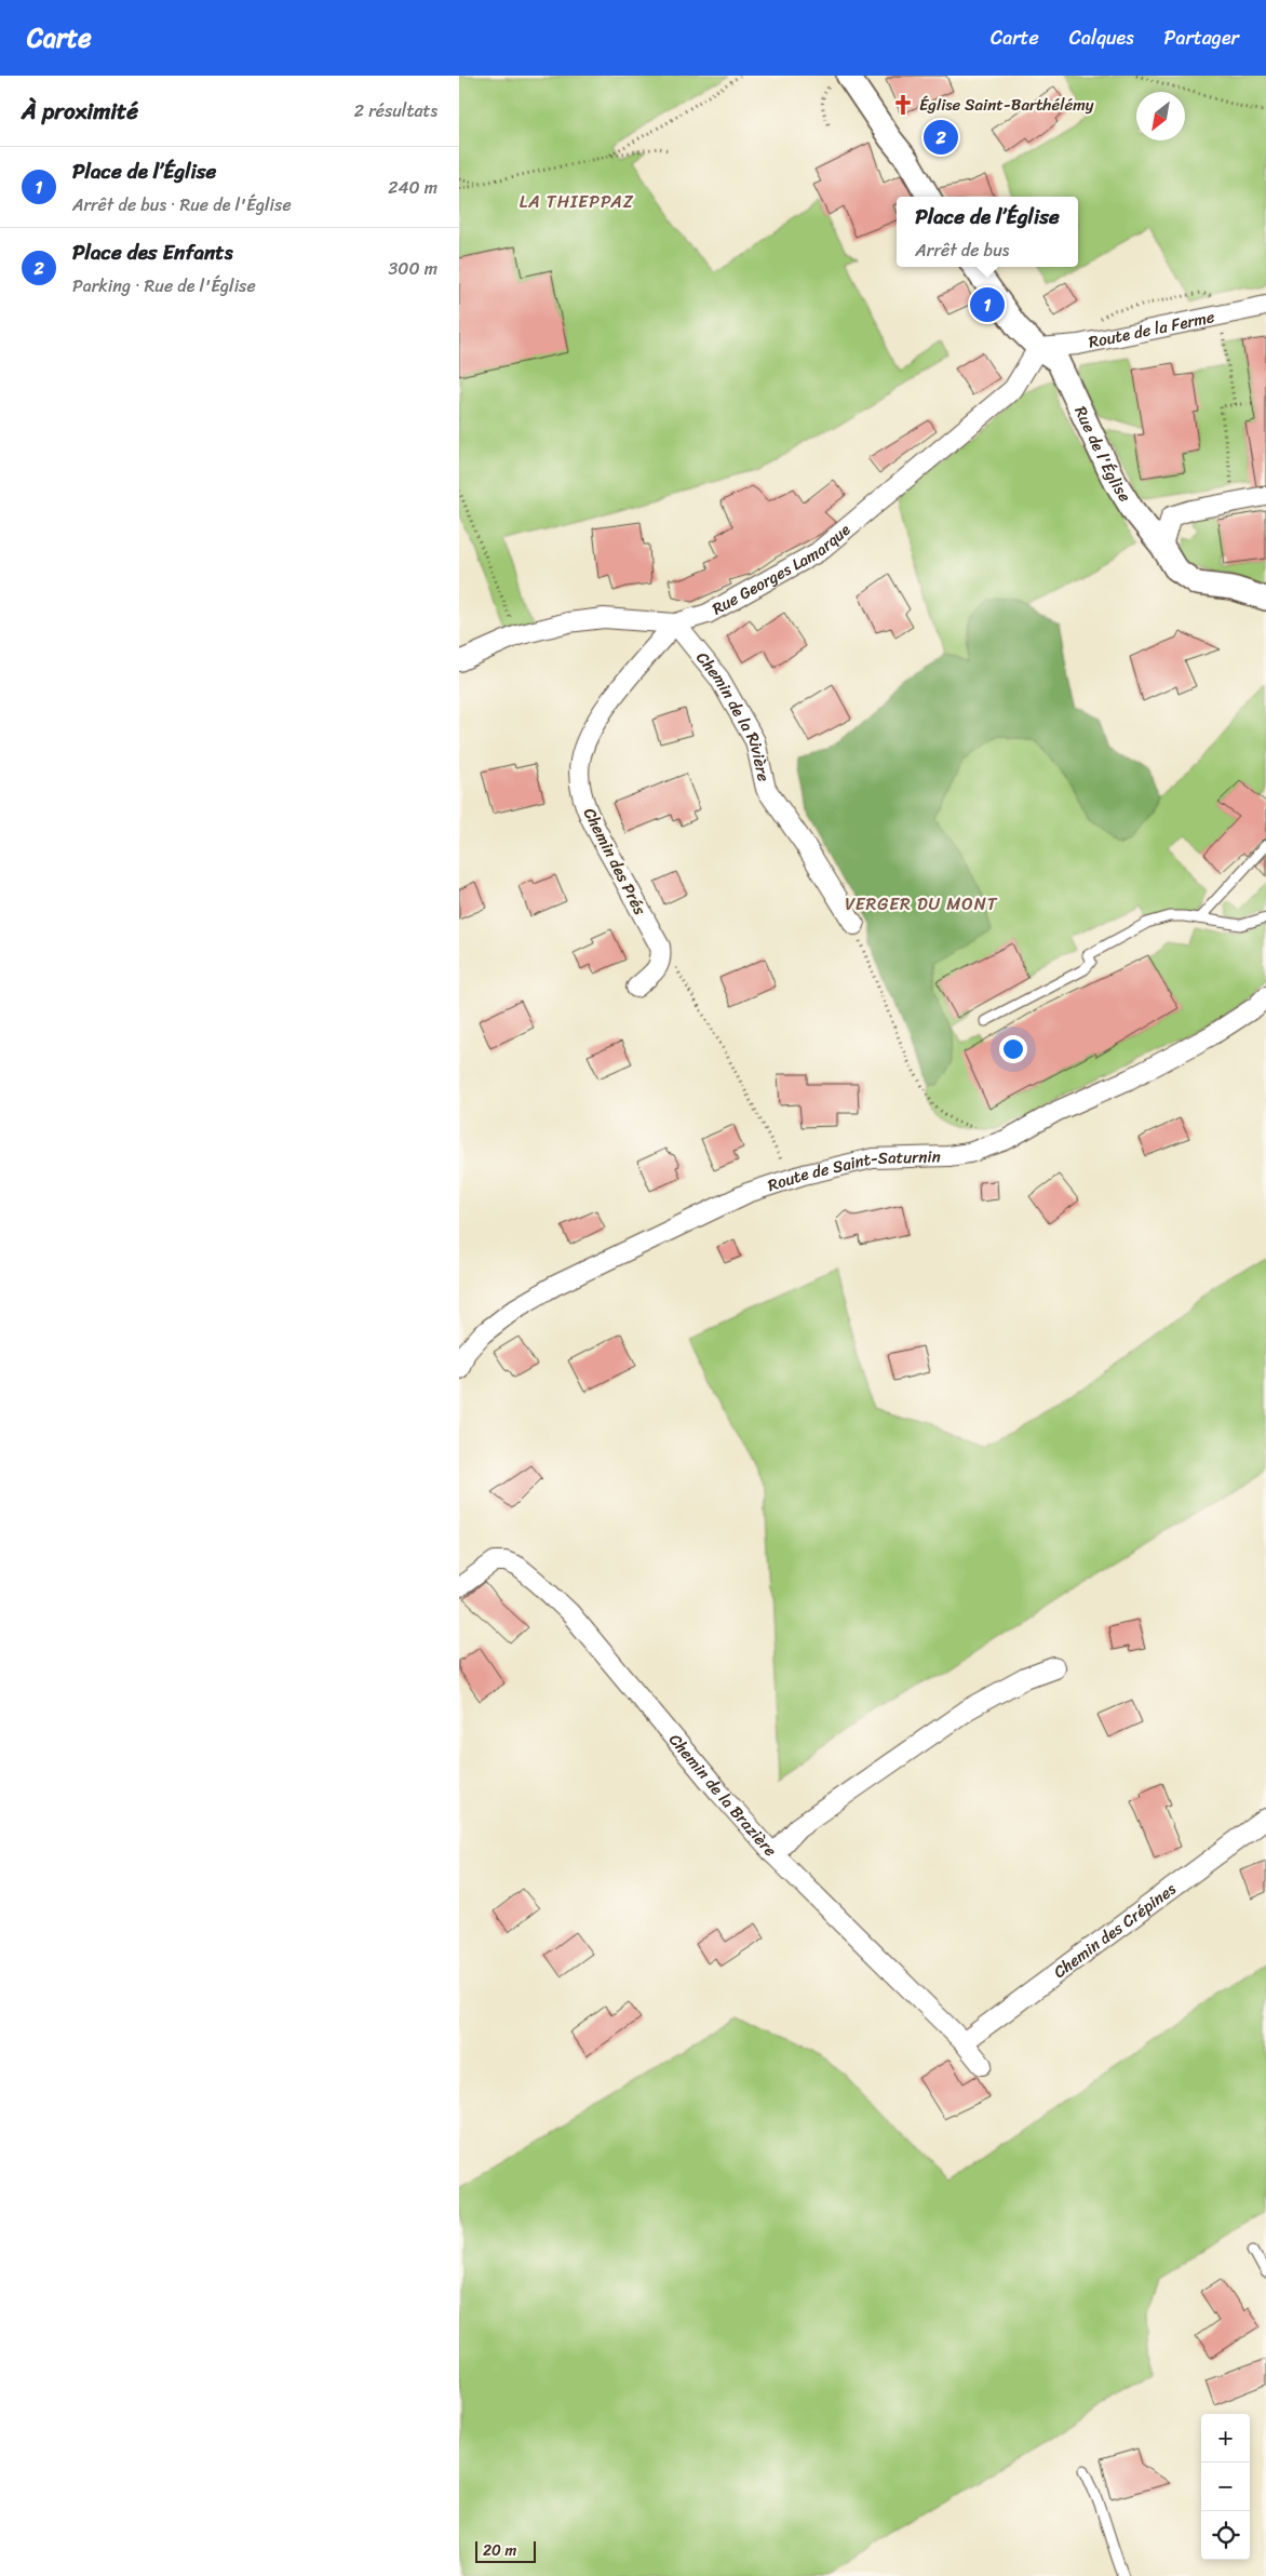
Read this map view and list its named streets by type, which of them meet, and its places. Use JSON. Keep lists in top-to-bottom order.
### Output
{
  "streets": {
    "street": [
      "Route de la Ferme",
      "Rue de l'Église",
      "Rue Georges Lamarque",
      "Chemin de la Rivière",
      "Chemin des Prés",
      "Route de Saint-Saturnin",
      "Chemin de la Brazière",
      "Chemin des Crépines"
    ]
  },
  "crossings": [
    ["Route de la Ferme", "Rue de l'Église"],
    ["Route de la Ferme", "Rue Georges Lamarque"],
    ["Rue de l'Église", "Rue Georges Lamarque"],
    ["Rue Georges Lamarque", "Chemin de la Rivière"],
    ["Rue Georges Lamarque", "Chemin des Prés"],
    ["Chemin de la Rivière", "Chemin des Prés"],
    ["Chemin de la Brazière", "Chemin des Crépines"]
  ],
  "districts": ["LA THIEPPAZ", "VERGER DU MONT"],
  "places": {
    "church": ["Église Saint-Barthélémy"]
  },
  "scale_bar": "20 m",
  "north": "bottom left",
  "page": {
    "header": "Carte",
    "nav": ["Carte", "Calques", "Partager"],
    "heading": ["À proximité", "2 résultats"],
    "pins": ["2", "1"],
    "list": [
      {
        "mark": "1",
        "name": "Place de l’Église",
        "note": "Arrêt de bus · Rue de l'Église",
        "value": "240 m"
      },
      {
        "mark": "2",
        "name": "Place des Enfants",
        "note": "Parking · Rue de l'Église",
        "value": "300 m"
      }
    ],
    "popup": ["Place de l’Église", "Arrêt de bus"],
    "map_buttons": ["+", "−"],
    "scale": "20 m"
  }
}
